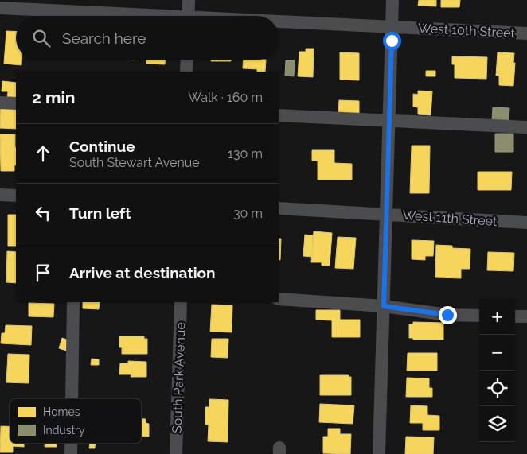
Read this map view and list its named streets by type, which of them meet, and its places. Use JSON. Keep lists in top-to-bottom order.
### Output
{
  "streets": {
    "street": ["West 10th Street", "West 11th Street", "South Park Avenue"]
  },
  "legend": ["Homes", "Industry"],
  "page": {
    "search": "Search here",
    "heading": ["2 min", "Walk · 160 m"],
    "list": [
      ["Continue", "South Stewart Avenue", "130 m"],
      ["Turn left", "30 m"],
      "Arrive at destination"
    ],
    "map_buttons": ["+", "−"]
  }
}
